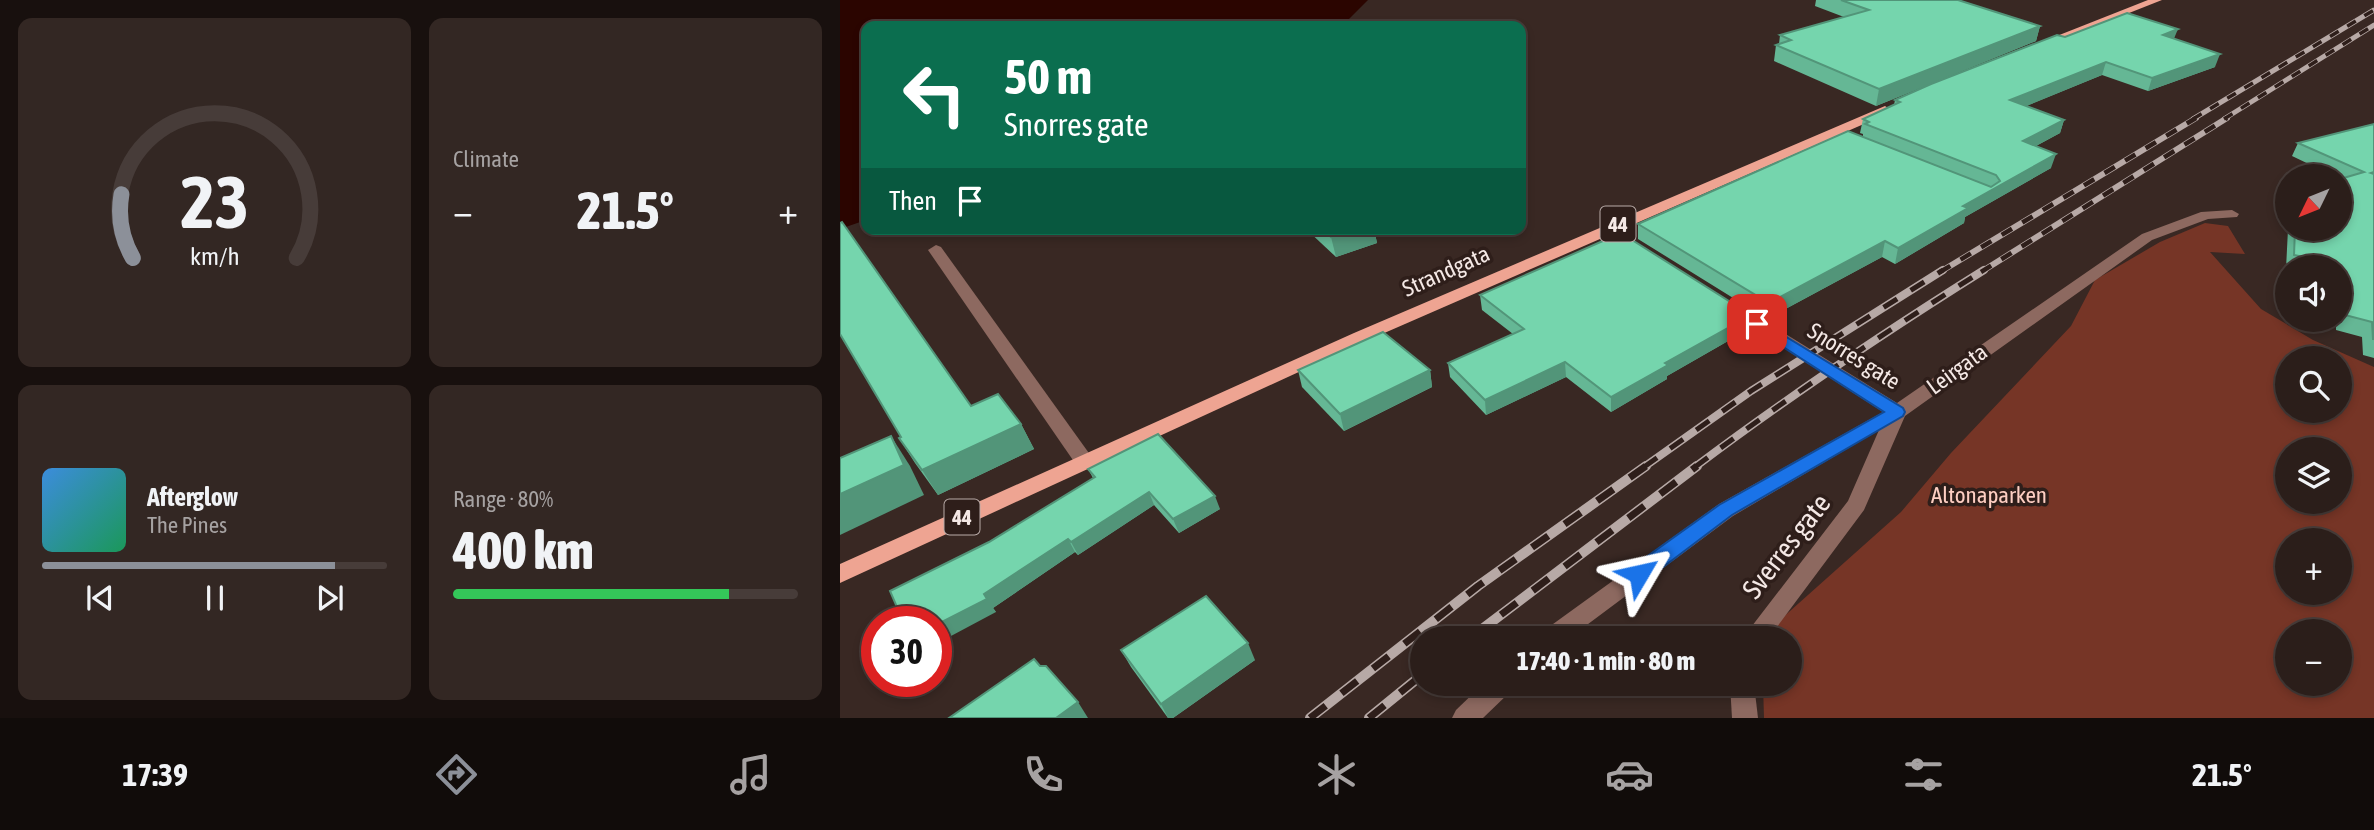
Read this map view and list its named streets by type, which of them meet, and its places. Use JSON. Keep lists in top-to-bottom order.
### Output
{
  "streets": {
    "main road": ["44", "Strandgata"],
    "street": ["Snorres gate", "Leirgata", "Sverres gate"]
  },
  "crossings": [
    ["Snorres gate", "Leirgata"],
    ["Snorres gate", "Sverres gate"],
    ["Leirgata", "Sverres gate"]
  ],
  "parks": ["Altonaparken"],
  "north": "bottom left",
  "page": {
    "tile": [
      "Climate",
      ["Range · 80%", "400 km"]
    ],
    "turn": ["50 m", "Snorres gate"],
    "map_buttons": ["+", "−"],
    "then": "Then",
    "heat": ["−", "21.5°", "+"],
    "song": ["Afterglow", "The Pines"],
    "limit": "30",
    "trip": "17:40 · 1 min · 80 m",
    "tabs": ["17:39", "21.5°"],
    "gauge": ["23", "km/h"]
  }
}
